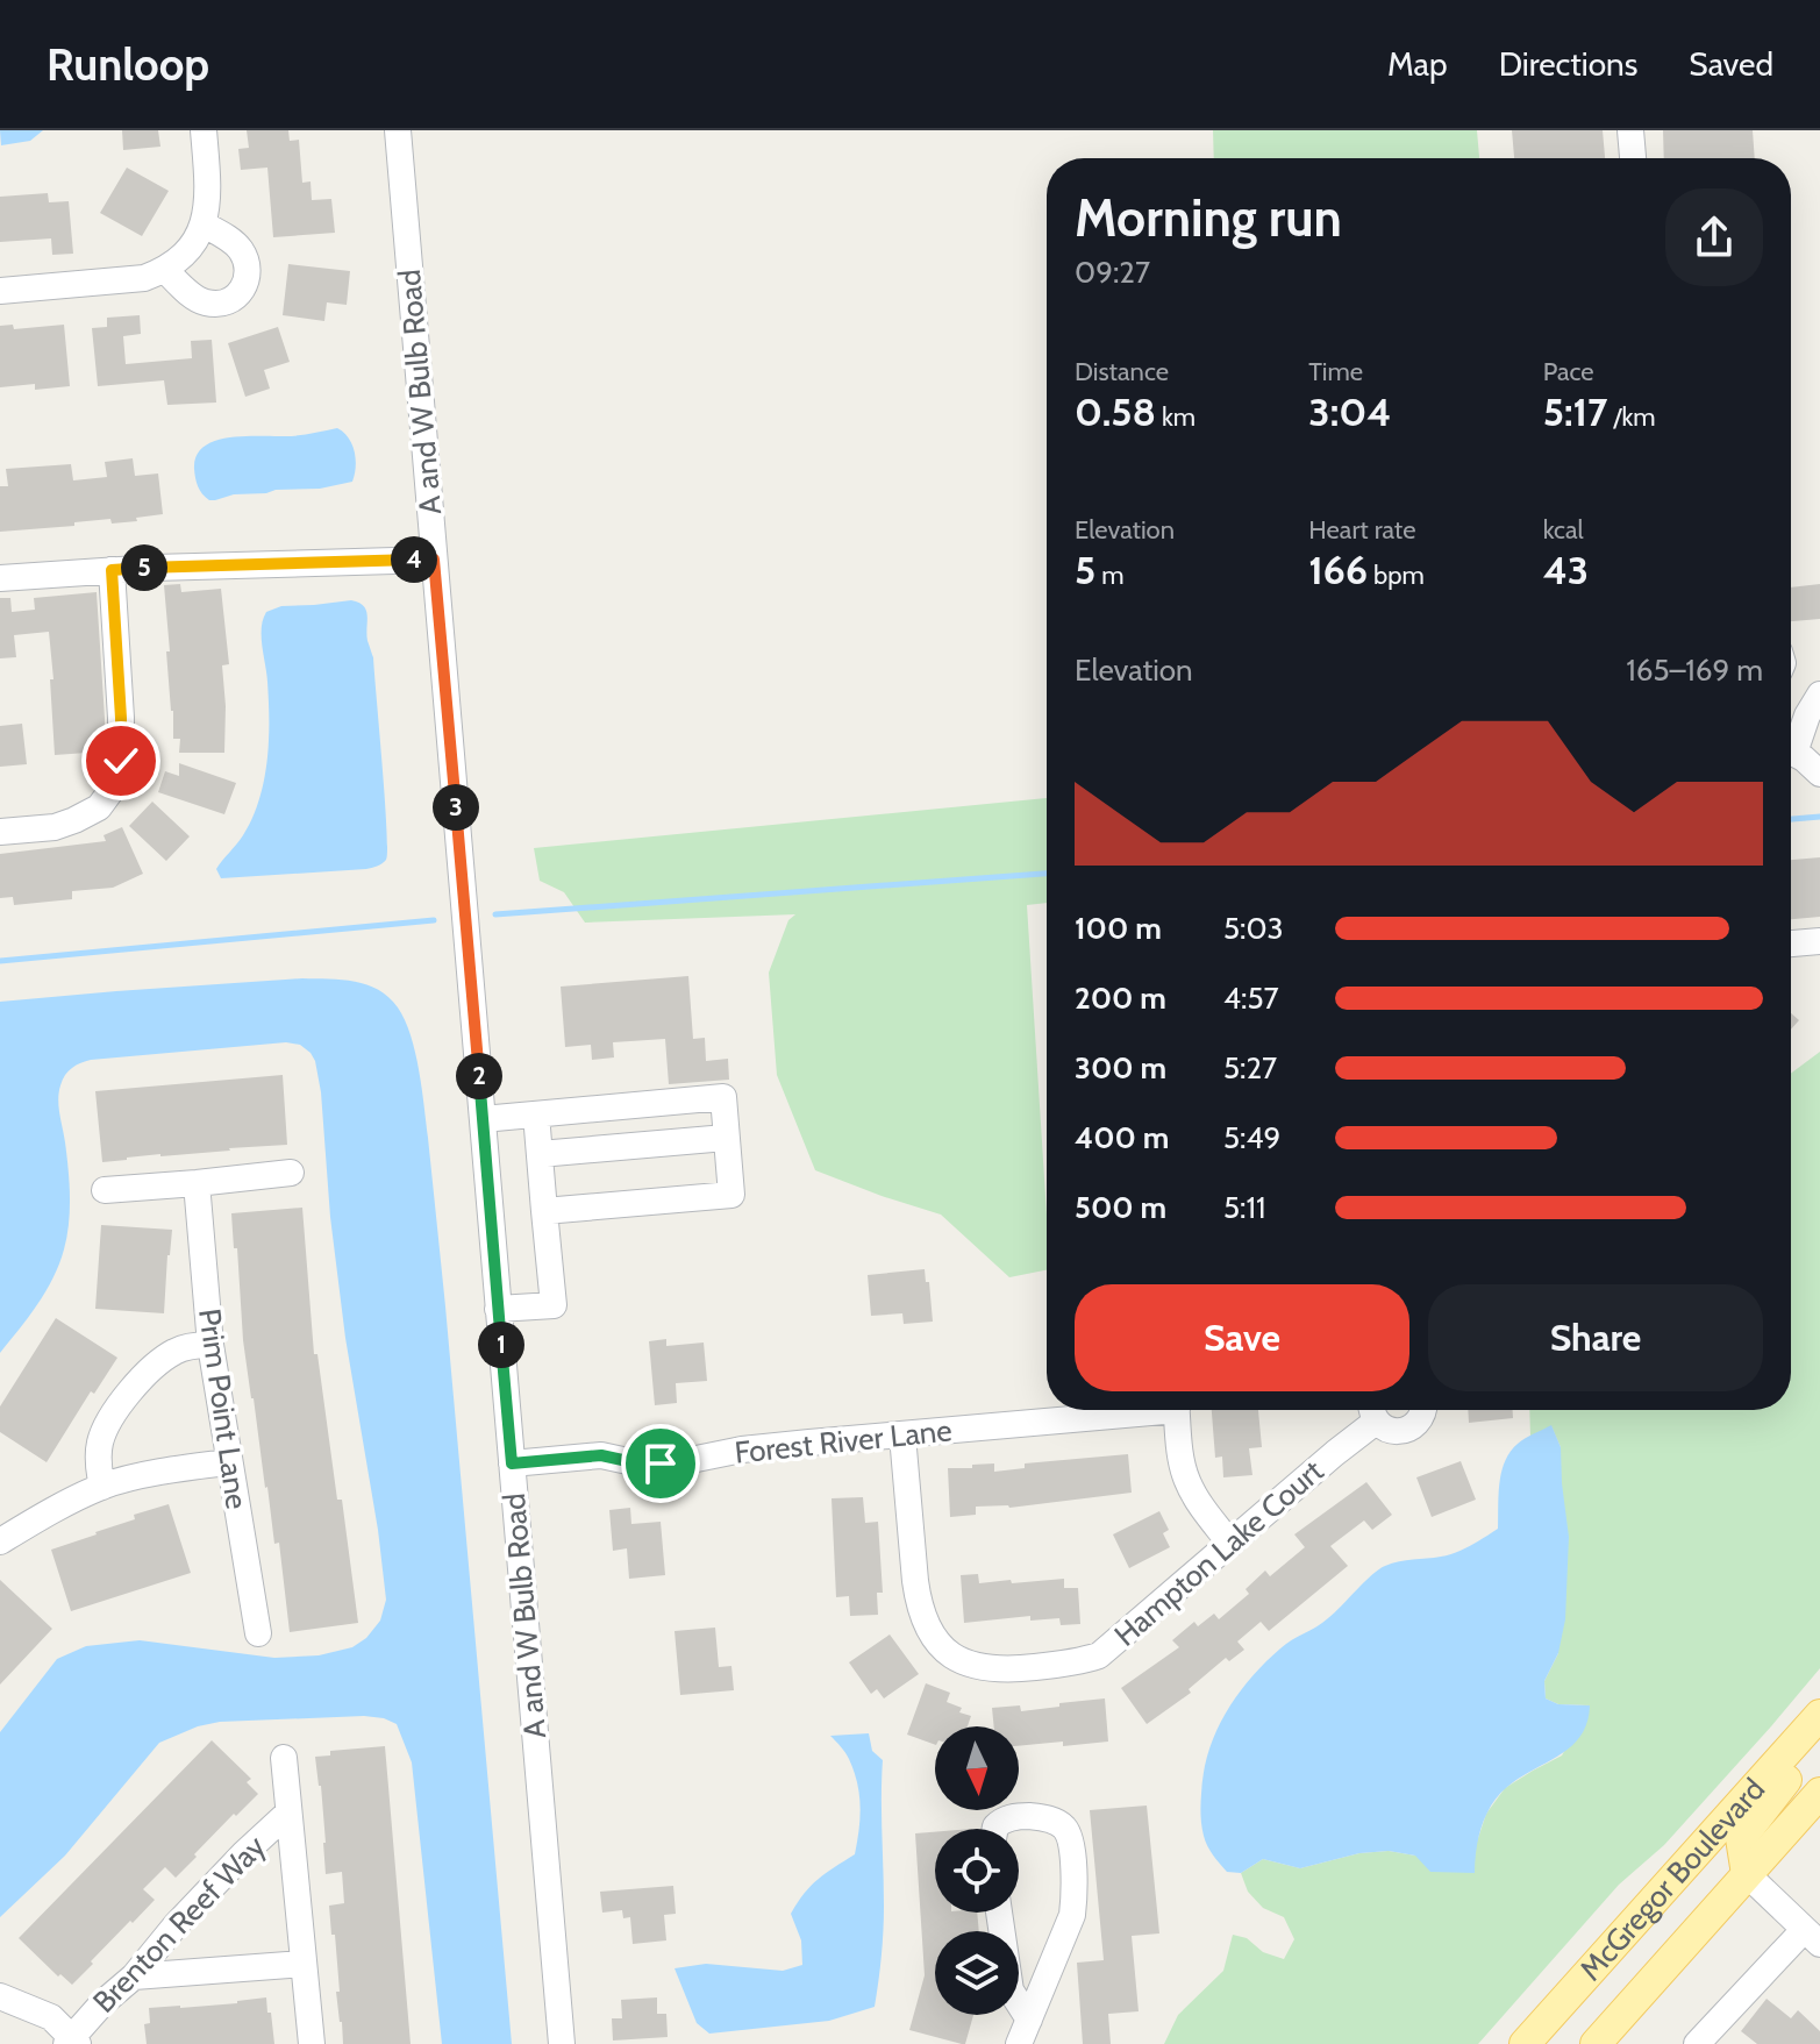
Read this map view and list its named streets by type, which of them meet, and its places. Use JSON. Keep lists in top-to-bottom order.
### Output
{
  "streets": {
    "main road": ["McGregor Boulevard"],
    "street": [
      "A and W Bulb Road",
      "Prim Point Lane",
      "Forest River Lane",
      "Hampton Lake Court",
      "Brenton Reef Way"
    ]
  },
  "crossings": [
    ["A and W Bulb Road", "Forest River Lane"],
    ["Forest River Lane", "Hampton Lake Court"]
  ],
  "north": "bottom",
  "page": {
    "header": "Runloop",
    "nav": ["Map", "Directions", "Saved"],
    "heading": ["Morning run", "09:27"],
    "stats": [
      ["Distance", "0.58 km"],
      ["Time", "3:04"],
      ["Pace", "5:17 /km"],
      ["Elevation", "5 m"],
      ["Heart rate", "166 bpm"],
      ["kcal", "43"]
    ],
    "pins": [
      "4",
      "5",
      "3",
      "2",
      "1"
    ],
    "chart": ["Elevation", "165–169 m"],
    "list": [
      {
        "name": "100 m",
        "note": "5:03"
      },
      {
        "name": "200 m",
        "note": "4:57"
      },
      {
        "name": "300 m",
        "note": "5:27"
      },
      {
        "name": "400 m",
        "note": "5:49"
      },
      {
        "name": "500 m",
        "note": "5:11"
      }
    ],
    "buttons": ["Save", "Share"]
  }
}
